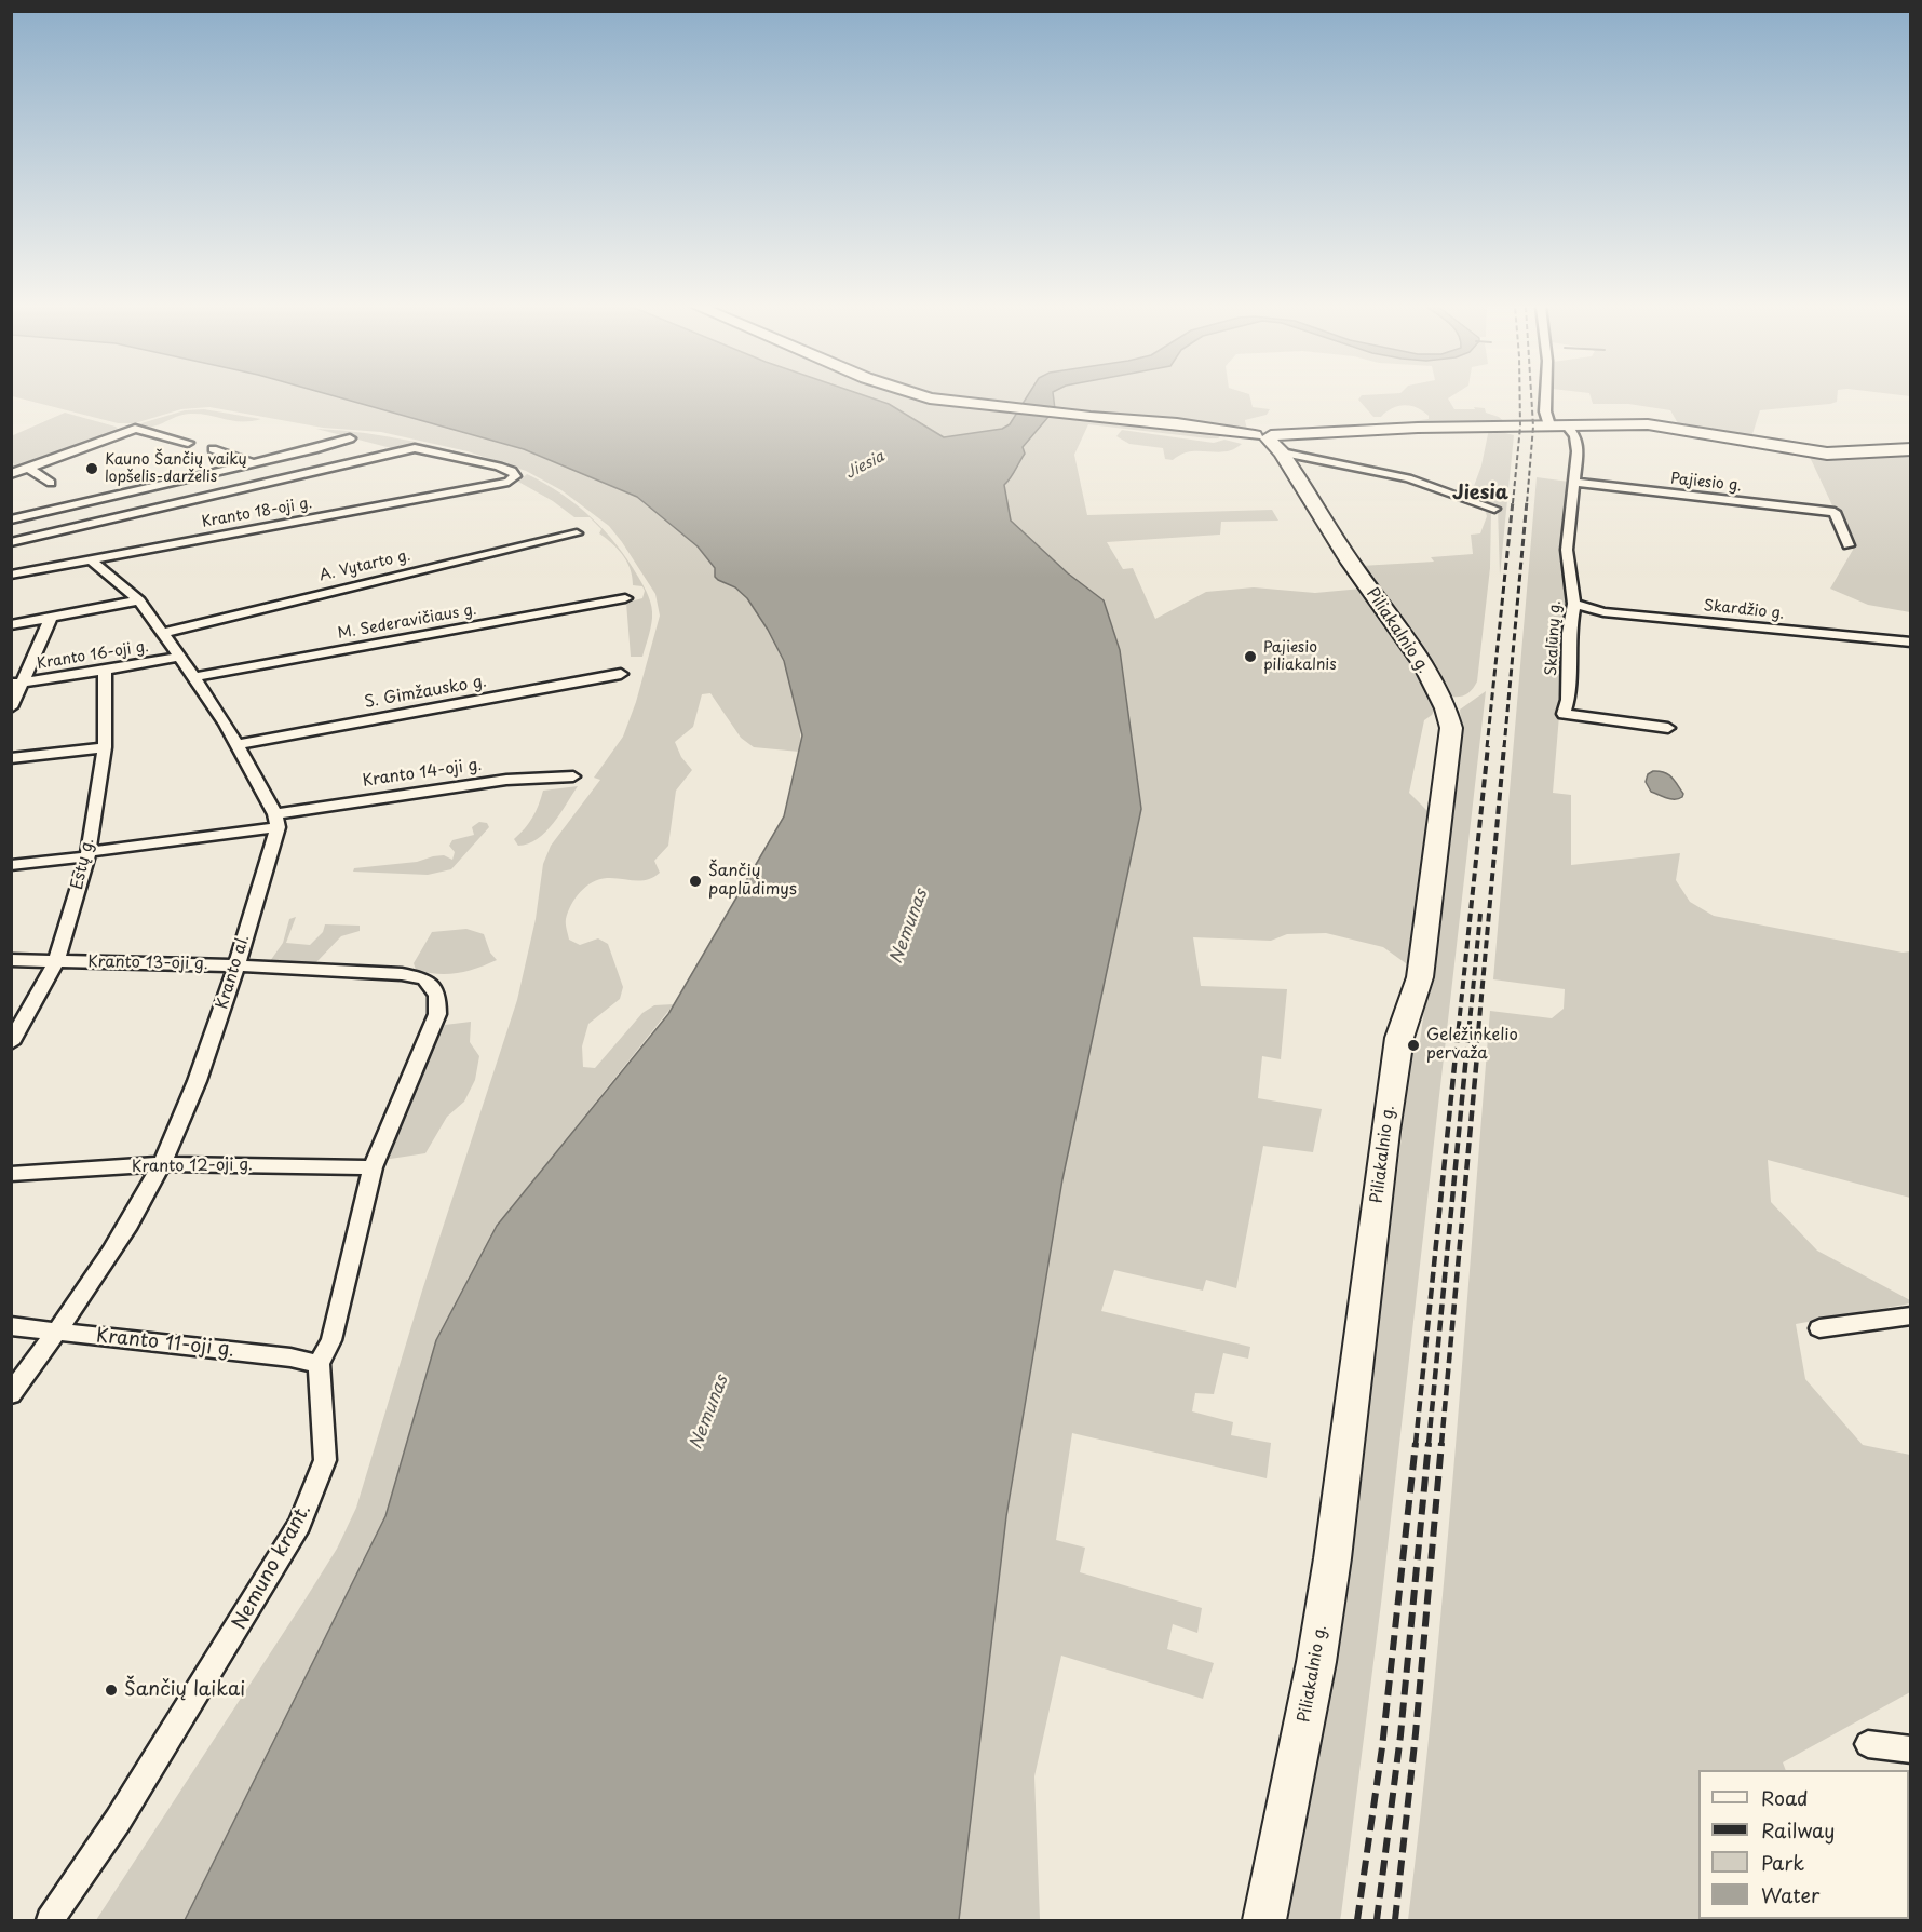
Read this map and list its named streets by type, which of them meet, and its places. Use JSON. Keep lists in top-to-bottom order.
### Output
{
  "streets": {
    "main road": ["Piliakalnio g."],
    "street": [
      "Pajiesio g.",
      "Kranto 18-oji g.",
      "A. Vytarto g.",
      "Skardžio g.",
      "M. Sederavičiaus g.",
      "Skalūnų g.",
      "Kranto 16-oji g.",
      "S. Gimžausko g.",
      "Kranto 14-oji g.",
      "Estų g.",
      "Kranto 13-oji g.",
      "Kranto al.",
      "Kranto 12-oji g.",
      "Kranto 11-oji g.",
      "Nemuno krant."
    ]
  },
  "crossings": [
    ["Pajiesio g.", "Skalūnų g."],
    ["Skardžio g.", "Skalūnų g."],
    ["Kranto 16-oji g.", "Estų g."],
    ["Kranto 14-oji g.", "Estų g."],
    ["Kranto 14-oji g.", "Kranto al."],
    ["Estų g.", "Kranto 13-oji g."],
    ["Kranto 13-oji g.", "Kranto al."],
    ["Kranto 13-oji g.", "Nemuno krant."],
    ["Kranto al.", "Kranto 12-oji g."],
    ["Kranto al.", "Kranto 11-oji g."],
    ["Kranto 12-oji g.", "Nemuno krant."],
    ["Kranto 11-oji g.", "Nemuno krant."]
  ],
  "districts": ["Jiesia"],
  "water": ["Jiesia", "Nemunas"],
  "places": [
    "Kauno Šančių vaikų lopšelis-darželis",
    "Pajiesio piliakalnis",
    "Šančių paplūdimys",
    "Geležinkelio pervaža",
    "Šančių laikai"
  ],
  "legend": [
    "Road",
    "Railway",
    "Park",
    "Water"
  ]
}
